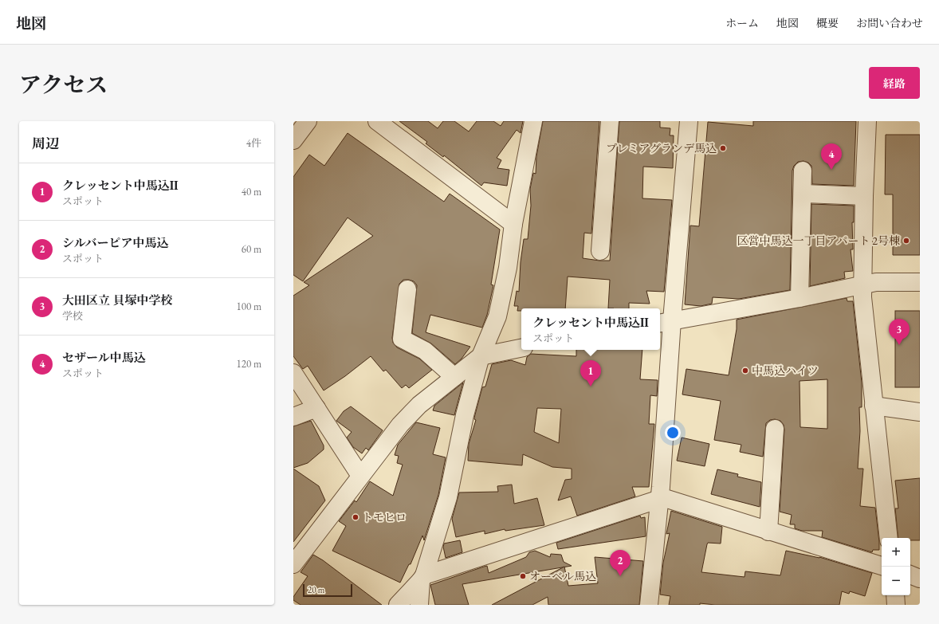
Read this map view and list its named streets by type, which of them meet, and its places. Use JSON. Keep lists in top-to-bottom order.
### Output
{
  "places": [
    "プレミアグランデ馬込",
    "区営中馬込一丁目アパート 2号棟",
    "中馬込ハイツ",
    "トモヒロ",
    "オーベル馬込"
  ],
  "scale_bar": "20 m",
  "page": {
    "header": "地図",
    "nav": [
      "ホーム",
      "地図",
      "概要",
      "お問い合わせ"
    ],
    "title": "アクセス",
    "buttons": "経路",
    "heading": ["周辺", "4件"],
    "pins": [
      "4",
      "3",
      "1",
      "2"
    ],
    "list": [
      {
        "mark": "1",
        "name": "クレッセント中馬込Ⅱ",
        "note": "スポット",
        "value": "40 m"
      },
      {
        "mark": "2",
        "name": "シルバーピア中馬込",
        "note": "スポット",
        "value": "60 m"
      },
      {
        "mark": "3",
        "name": "大田区立 貝塚中学校",
        "note": "学校",
        "value": "100 m"
      },
      {
        "mark": "4",
        "name": "セザール中馬込",
        "note": "スポット",
        "value": "120 m"
      }
    ],
    "popup": ["クレッセント中馬込Ⅱ", "スポット"],
    "map_buttons": ["+", "−"],
    "scale": "20 m"
  }
}
